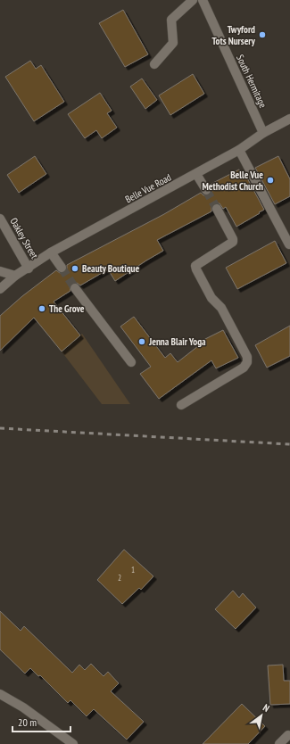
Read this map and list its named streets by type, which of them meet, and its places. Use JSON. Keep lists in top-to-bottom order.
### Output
{
  "streets": {
    "street": ["South Hermitage", "Belle Vue Road", "Oakley Street"]
  },
  "crossings": [
    ["South Hermitage", "Belle Vue Road"],
    ["Belle Vue Road", "Oakley Street"]
  ],
  "places": [
    "Twyford Tots Nursery",
    "Belle Vue Methodist Church",
    "Beauty Boutique",
    "The Grove",
    "Jenna Blair Yoga"
  ],
  "house_numbers": ["1", "2"],
  "scale_bar": "20 m",
  "north": "top right"
}
